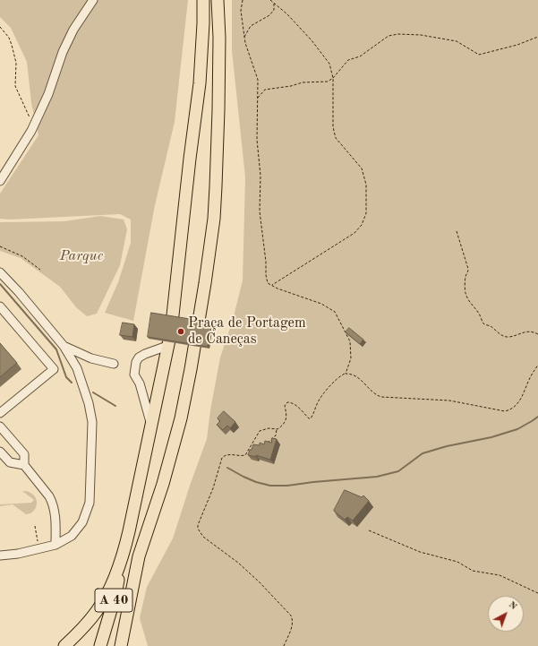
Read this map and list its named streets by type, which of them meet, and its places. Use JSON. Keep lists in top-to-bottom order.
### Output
{
  "streets": {
    "highway": ["A 40"]
  },
  "parks": ["Parque"],
  "places": ["Praça de Portagem de Caneças"],
  "north": "top right"
}
